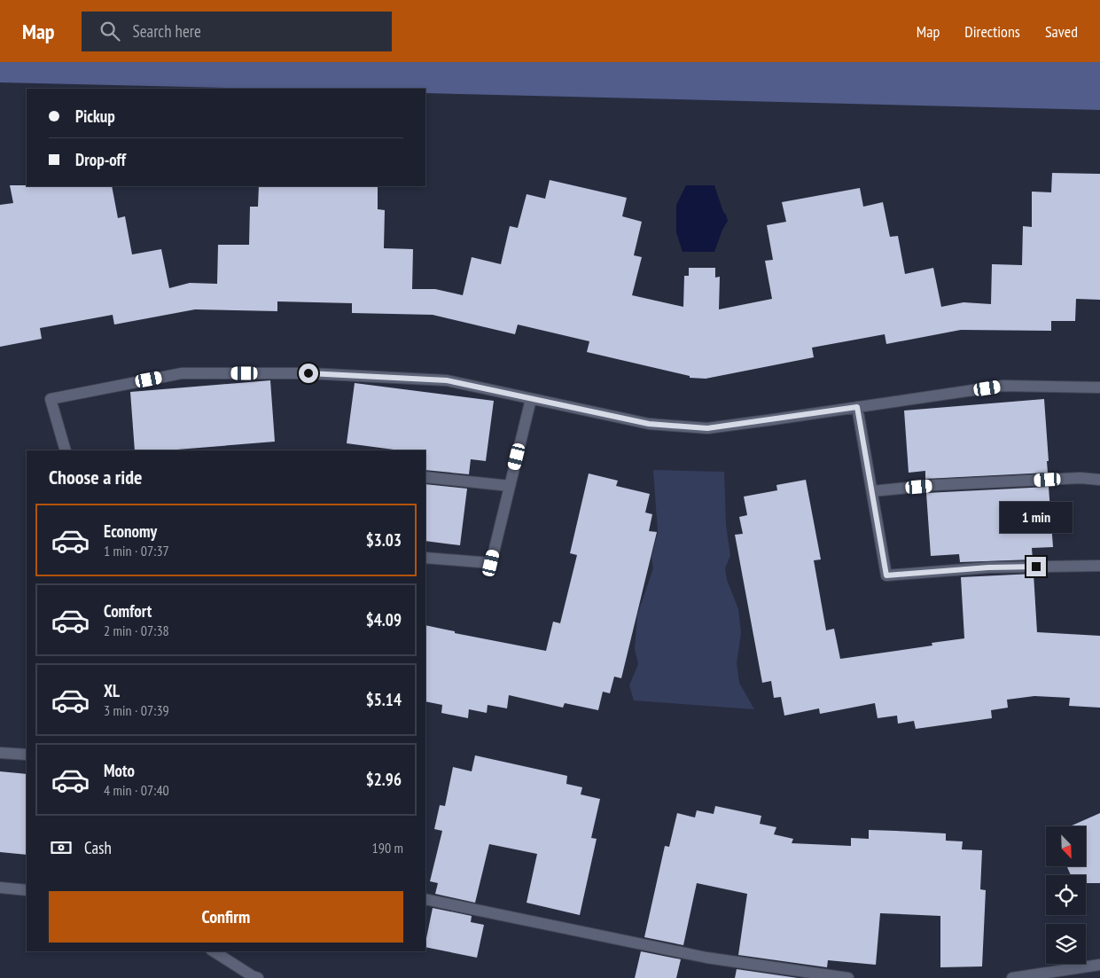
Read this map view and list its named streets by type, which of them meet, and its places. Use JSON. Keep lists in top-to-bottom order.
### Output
{
  "north": "bottom right",
  "page": {
    "header": "Map",
    "search": "Search here",
    "nav": ["Map", "Directions", "Saved"],
    "banner": ["Pickup", "Drop-off"],
    "heading": "Choose a ride",
    "bubble": "1 min",
    "list": [
      {
        "name": "Economy",
        "note": "1 min · 07:37",
        "value": "$3.03"
      },
      {
        "name": "Comfort",
        "note": "2 min · 07:38",
        "value": "$4.09"
      },
      {
        "name": "XL",
        "note": "3 min · 07:39",
        "value": "$5.14"
      },
      {
        "name": "Moto",
        "note": "4 min · 07:40",
        "value": "$2.96"
      }
    ],
    "pay": ["Cash", "190 m"],
    "buttons": "Confirm"
  }
}
